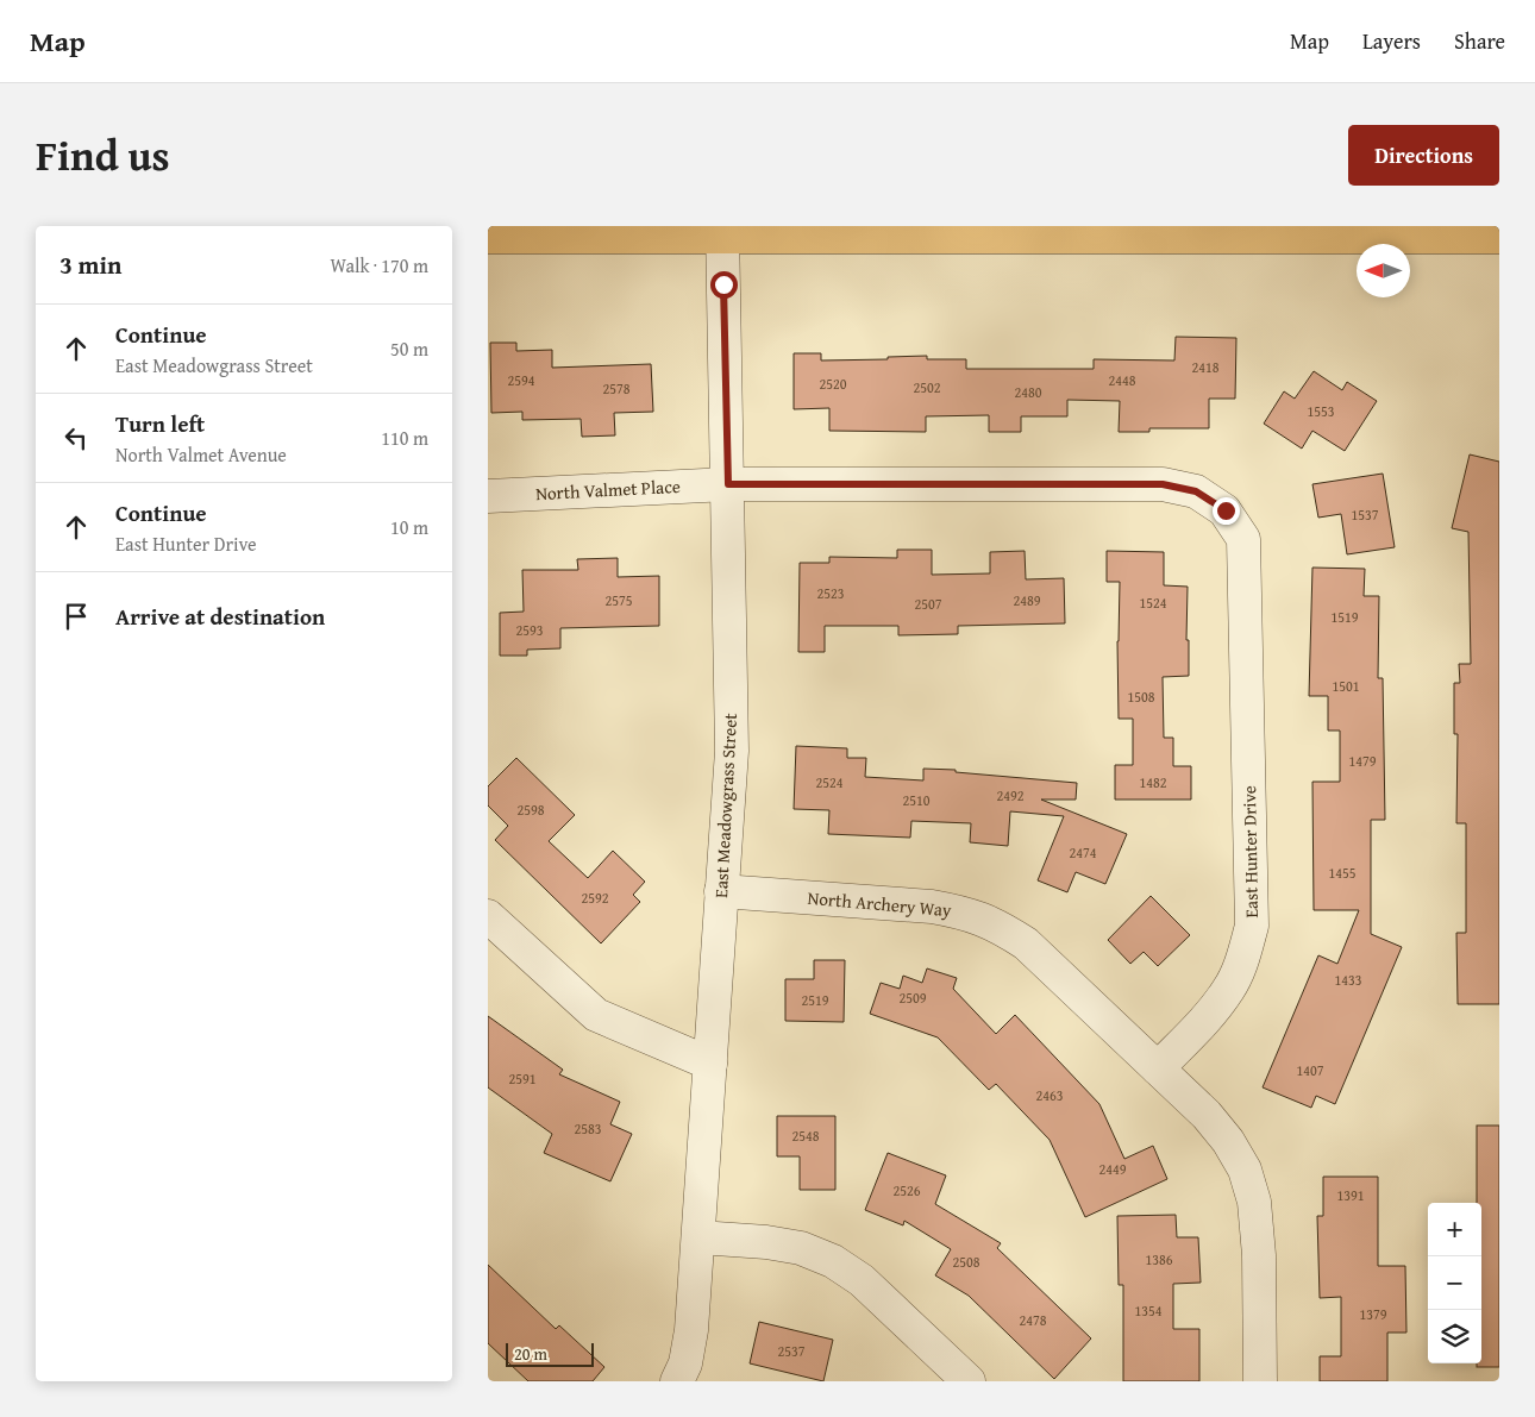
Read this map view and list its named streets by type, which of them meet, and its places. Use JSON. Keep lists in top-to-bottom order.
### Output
{
  "streets": {
    "street": [
      "North Valmet Place",
      "East Meadowgrass Street",
      "East Hunter Drive",
      "North Archery Way"
    ]
  },
  "crossings": [
    ["North Valmet Place", "East Meadowgrass Street"],
    ["North Valmet Place", "East Hunter Drive"],
    ["East Meadowgrass Street", "North Archery Way"],
    ["East Hunter Drive", "North Archery Way"]
  ],
  "house_numbers": [
    "2418",
    "2594",
    "2448",
    "2520",
    "2502",
    "2578",
    "2480",
    "1553",
    "1537",
    "2523",
    "2575",
    "2489",
    "1524",
    "2507",
    "1519",
    "2593",
    "1501",
    "1508",
    "1479",
    "2524",
    "1482",
    "2492",
    "2510",
    "2598",
    "2474",
    "1455",
    "2592",
    "1433",
    "2509",
    "2519",
    "1407",
    "2591",
    "2463",
    "2583",
    "2548",
    "2449",
    "2526",
    "1391",
    "1386",
    "2508",
    "1354",
    "1379",
    "2478",
    "2537"
  ],
  "scale_bar": "20 m",
  "north": "left",
  "page": {
    "header": "Map",
    "nav": ["Map", "Layers", "Share"],
    "title": "Find us",
    "buttons": "Directions",
    "heading": ["3 min", "Walk · 170 m"],
    "list": [
      ["Continue", "East Meadowgrass Street", "50 m"],
      ["Turn left", "North Valmet Avenue", "110 m"],
      ["Continue", "East Hunter Drive", "10 m"],
      "Arrive at destination"
    ],
    "map_buttons": ["+", "−"],
    "scale": "20 m"
  }
}
